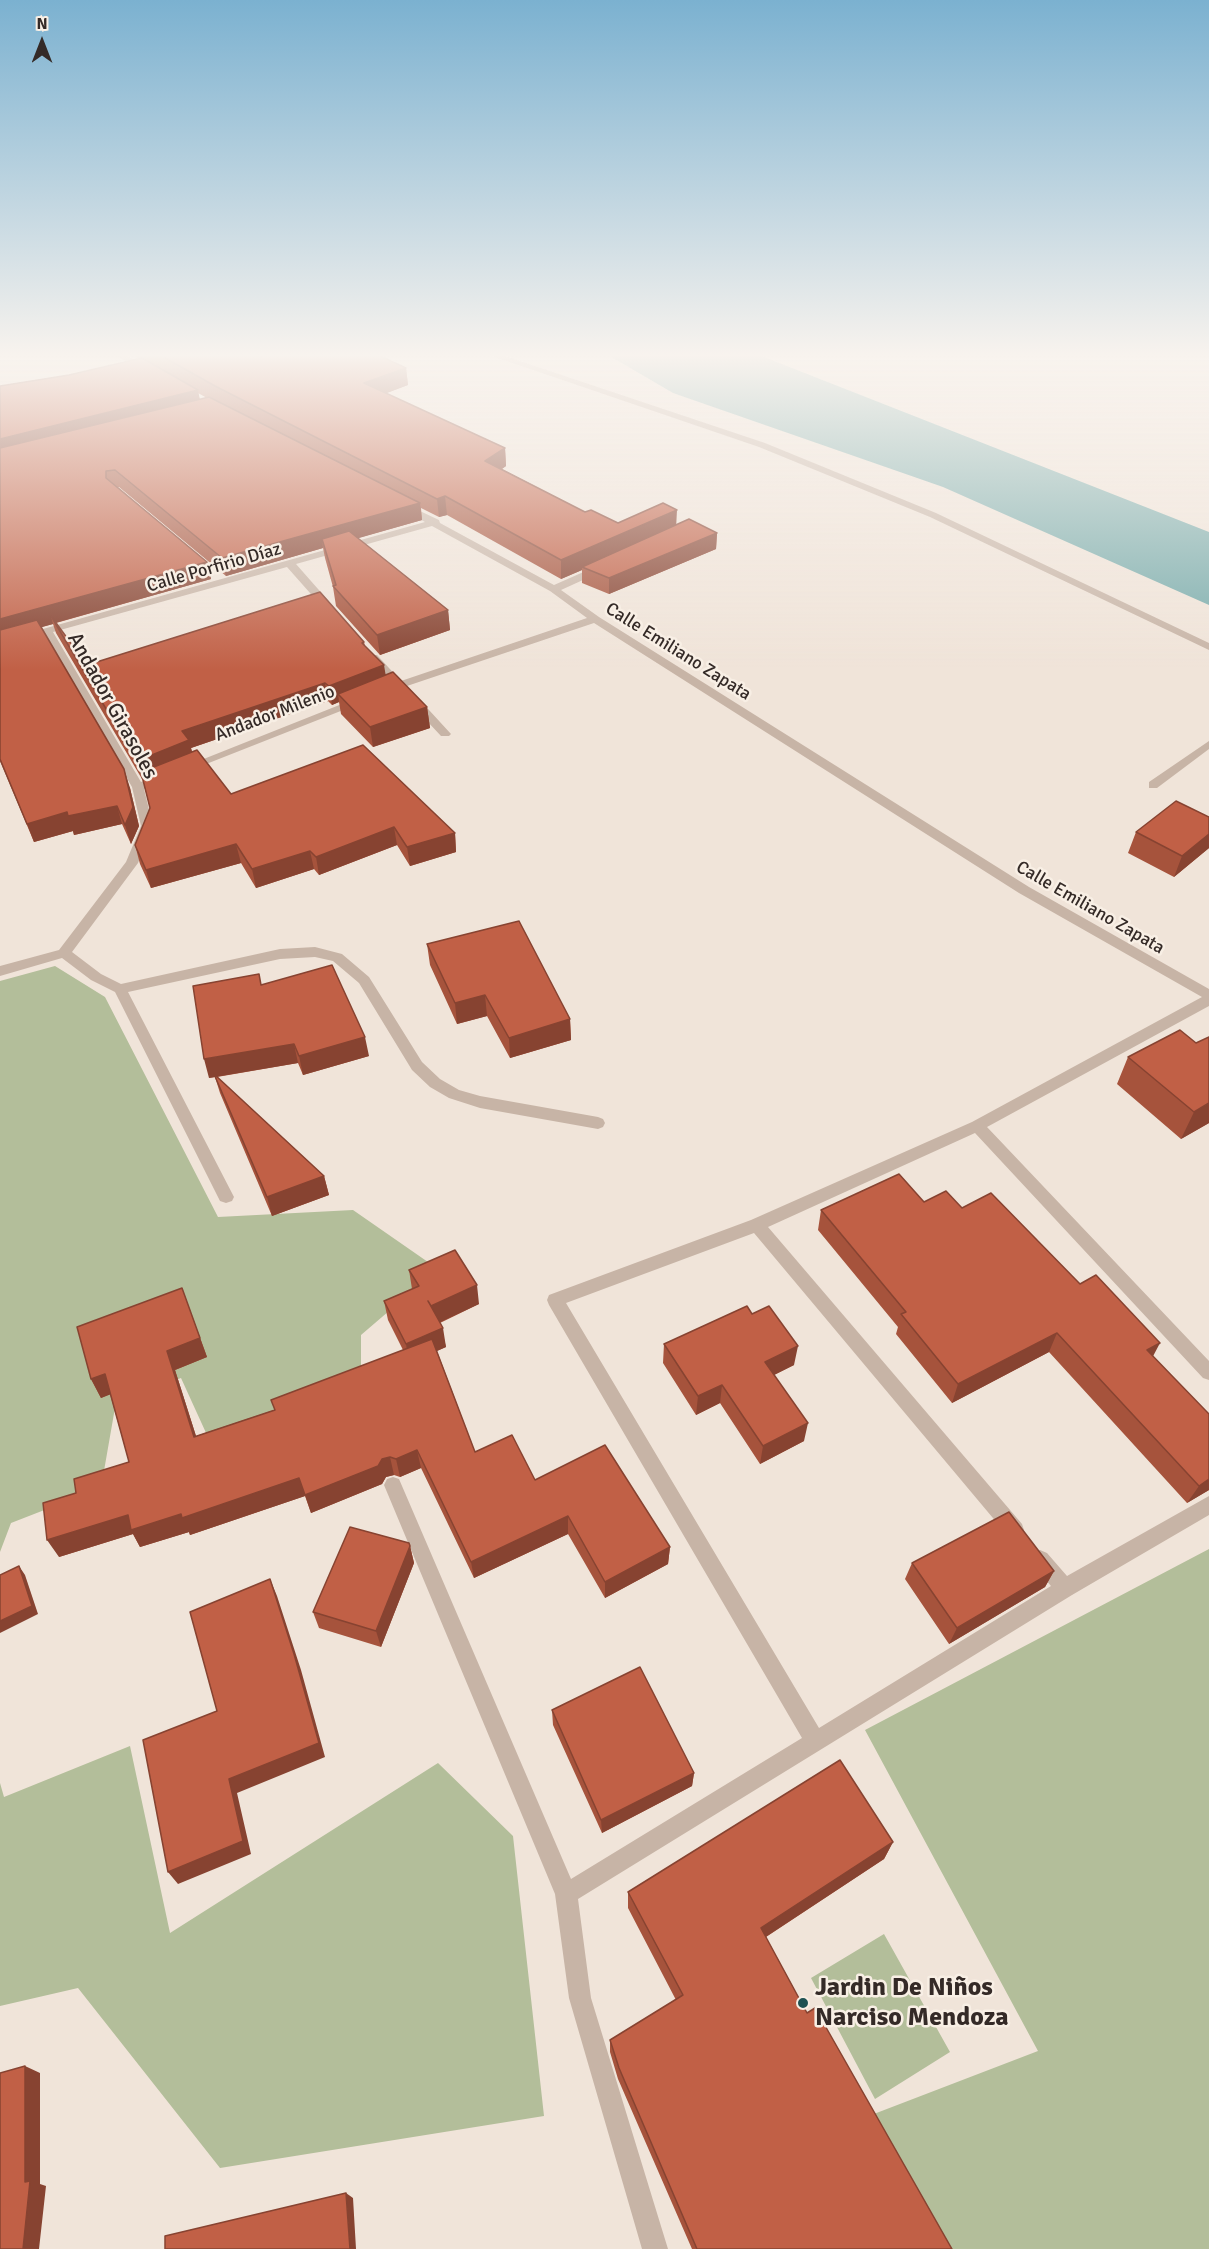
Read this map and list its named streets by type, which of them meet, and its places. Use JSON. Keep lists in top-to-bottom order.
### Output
{
  "streets": {
    "street": [
      "Calle Porfirio Díaz",
      "Calle Emiliano Zapata",
      "Andador Girasoles",
      "Andador Milenio"
    ]
  },
  "crossings": [
    ["Calle Porfirio Díaz", "Calle Emiliano Zapata"],
    ["Calle Porfirio Díaz", "Andador Girasoles"],
    ["Calle Emiliano Zapata", "Andador Milenio"],
    ["Andador Girasoles", "Andador Milenio"]
  ],
  "places": ["Jardin De Niños Narciso Mendoza"],
  "north": "top"
}
